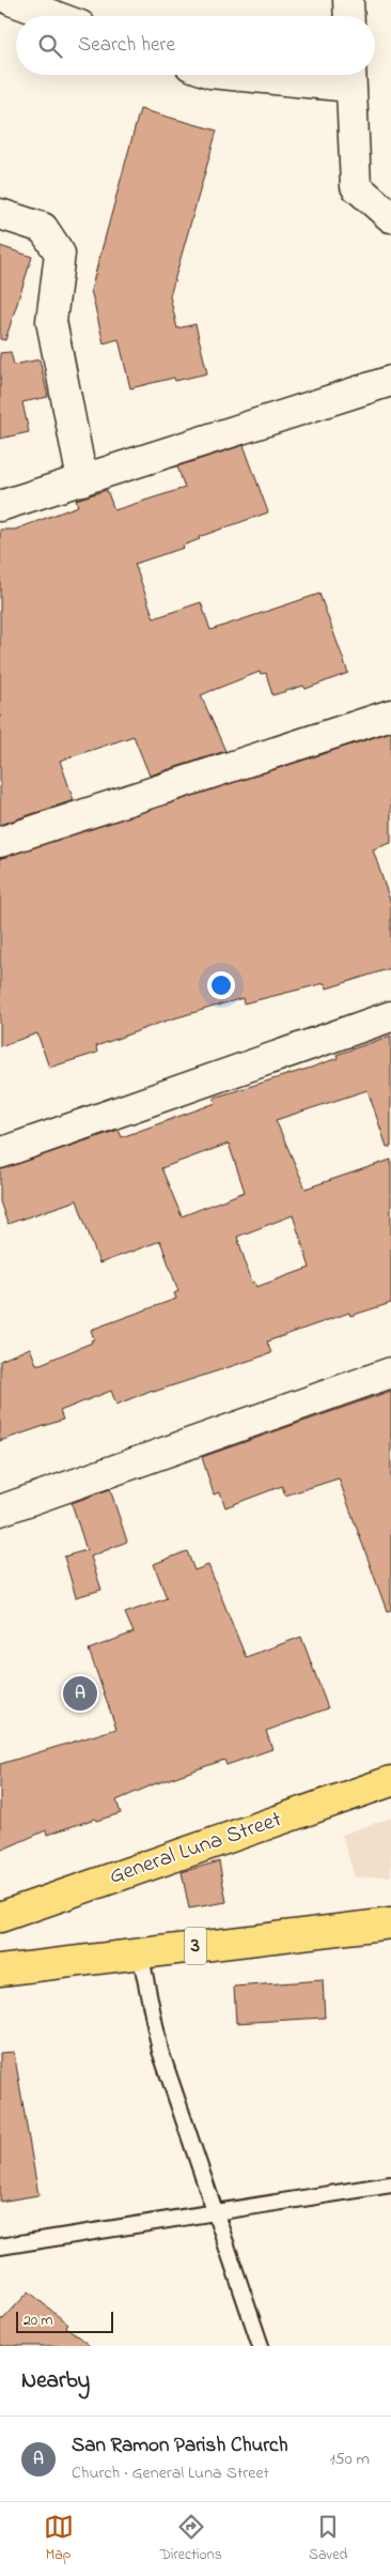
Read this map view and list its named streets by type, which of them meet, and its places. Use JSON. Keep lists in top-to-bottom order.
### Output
{
  "streets": {
    "main road": ["General Luna Street", "3"]
  },
  "scale_bar": "20 m",
  "page": {
    "search": "Search here",
    "pins": "A",
    "scale": "20 m",
    "heading": "Nearby",
    "list": [
      {
        "mark": "A",
        "name": "San Ramon Parish Church",
        "note": "Church · General Luna Street",
        "value": "150 m"
      }
    ],
    "nav": ["Map", "Directions", "Saved"]
  }
}
